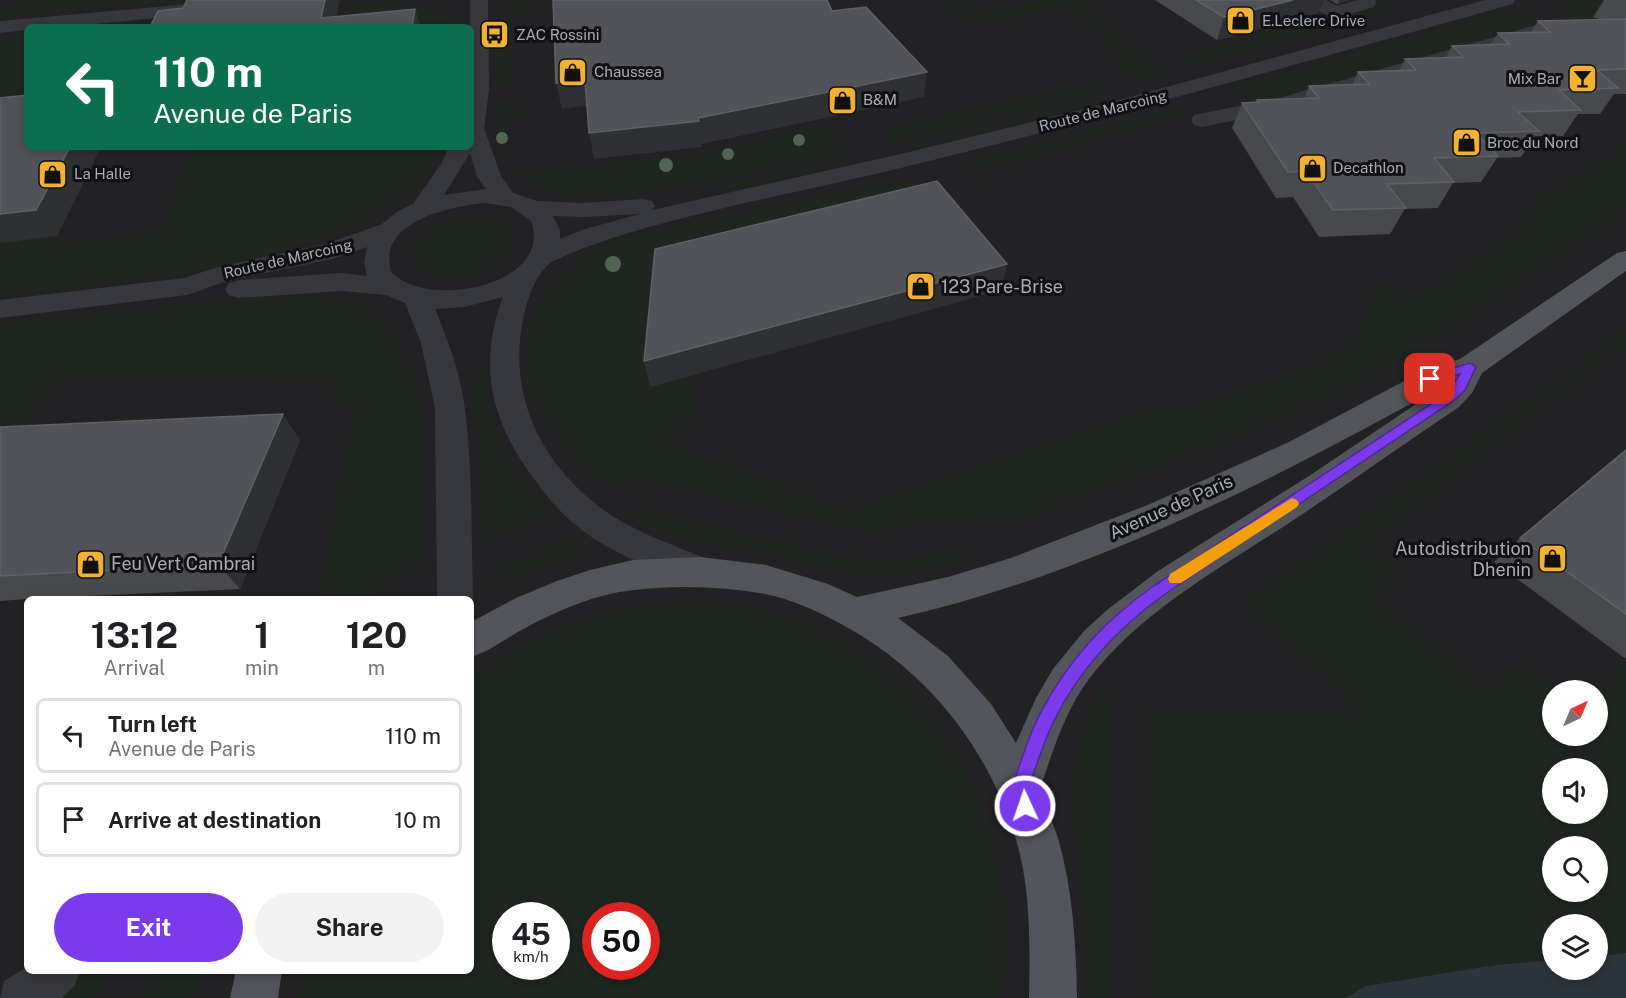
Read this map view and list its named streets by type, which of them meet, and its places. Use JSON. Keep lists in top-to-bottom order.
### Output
{
  "streets": {
    "main road": ["Avenue de Paris"],
    "street": ["Route de Marcoing"]
  },
  "places": {
    "shop": [
      "E.Leclerc Drive",
      "Chaussea",
      "B&M",
      "Broc du Nord",
      "Decathlon",
      "La Halle",
      "123 Pare-Brise",
      "Autodistribution Dhenin",
      "Feu Vert Cambrai"
    ],
    "bus stop": ["ZAC Rossini"],
    "bar": ["Mix Bar"]
  },
  "north": "top right",
  "page": {
    "turn": ["110 m", "Avenue de Paris"],
    "eta": [
      "13:12",
      "Arrival",
      "1",
      "min",
      "120",
      "m"
    ],
    "list": [
      {
        "name": "Turn left",
        "note": "Avenue de Paris",
        "value": "110 m"
      },
      {
        "name": "Arrive at destination",
        "value": "10 m"
      }
    ],
    "buttons": ["Exit", "Share"],
    "speed": "45 km/h",
    "limit": "50"
  }
}
